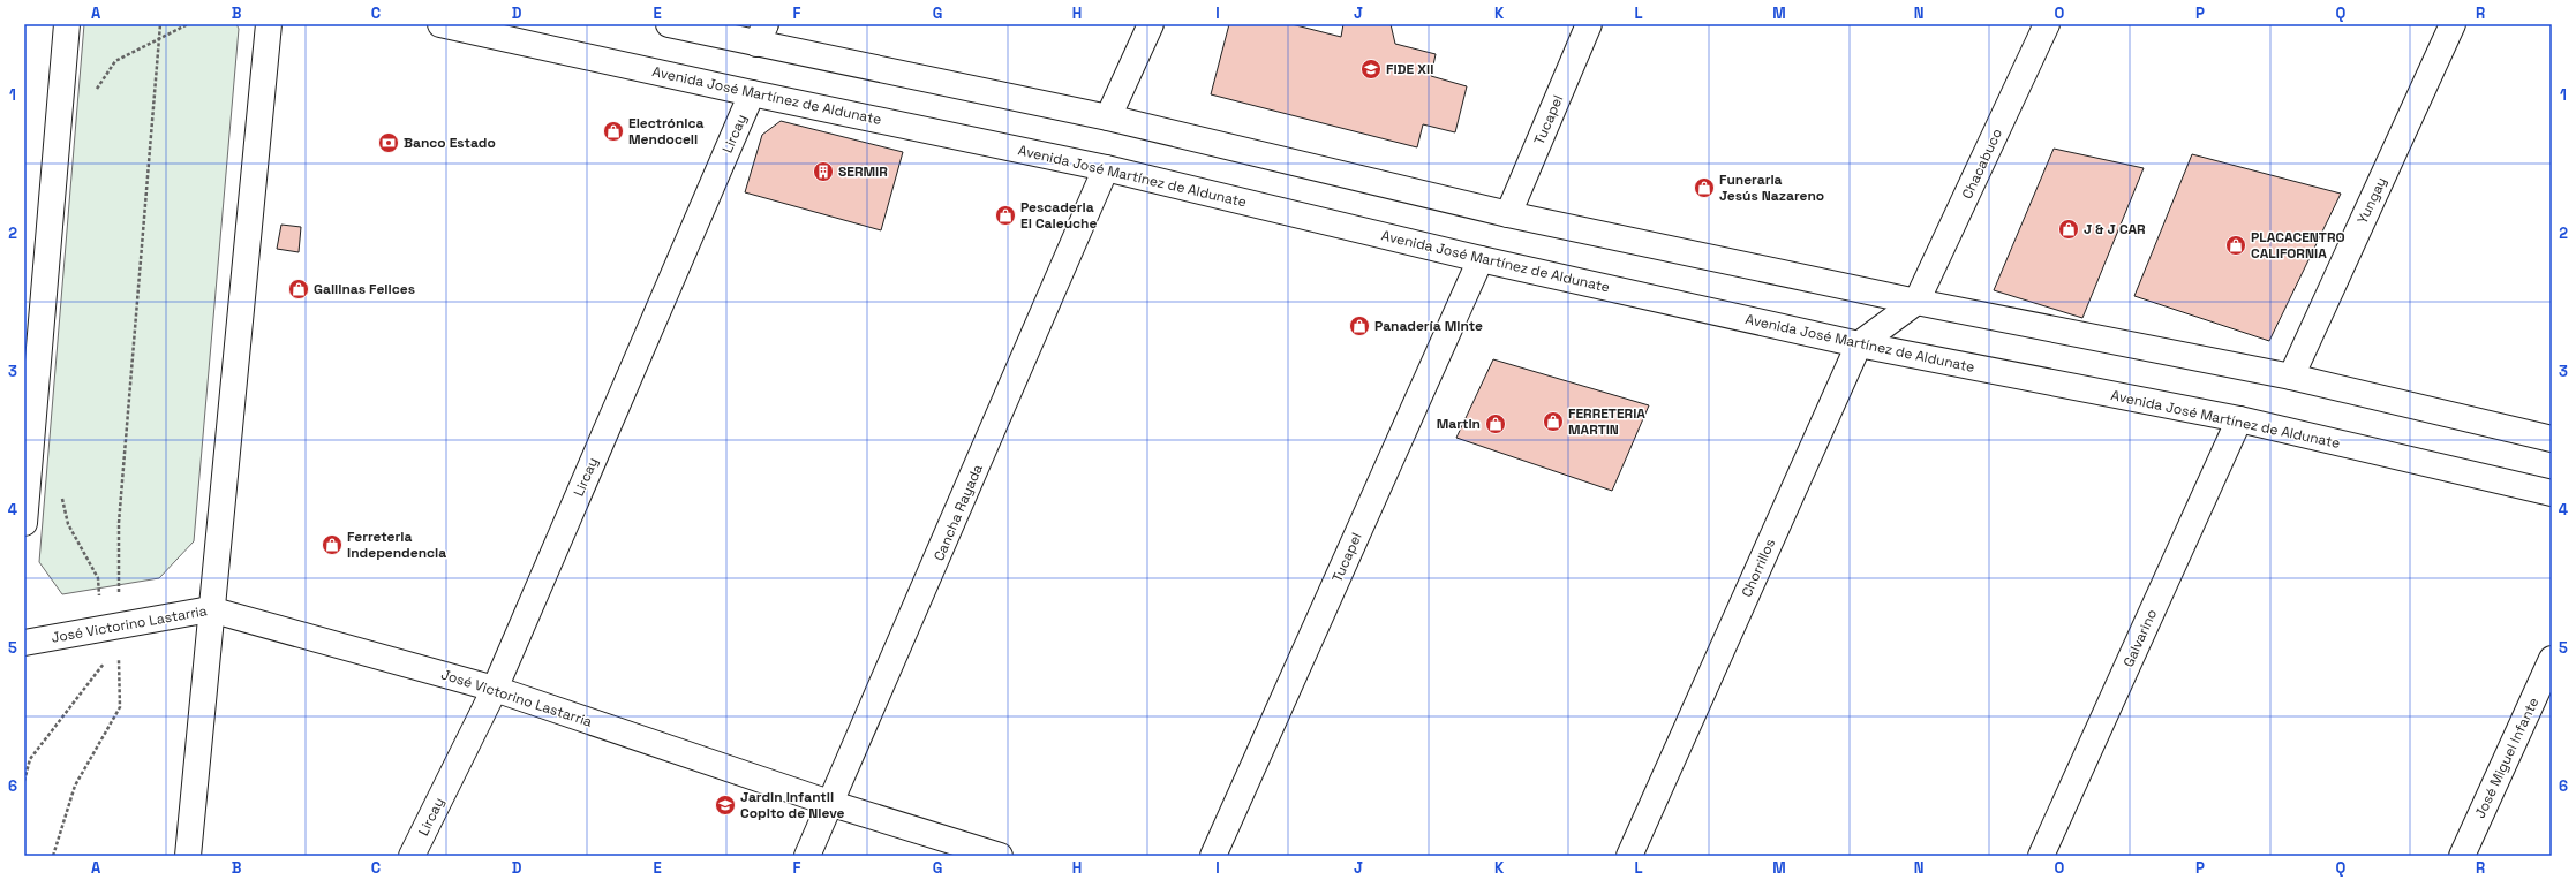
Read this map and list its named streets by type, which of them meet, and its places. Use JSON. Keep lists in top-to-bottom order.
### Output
{
  "streets": {
    "street": [
      "Avenida José Martínez de Aldunate",
      "Tucapel",
      "Lircay",
      "Chacabuco",
      "Yungay",
      "Cancha Rayada",
      "Chorrillos",
      "José Victorino Lastarria",
      "Galvarino",
      "José Miguel Infante"
    ]
  },
  "crossings": [
    ["Avenida José Martínez de Aldunate", "Tucapel"],
    ["Avenida José Martínez de Aldunate", "Lircay"],
    ["Avenida José Martínez de Aldunate", "Cancha Rayada"],
    ["Avenida José Martínez de Aldunate", "Chorrillos"],
    ["Avenida José Martínez de Aldunate", "Galvarino"],
    ["Lircay", "José Victorino Lastarria"],
    ["Chacabuco", "Chorrillos"],
    ["Cancha Rayada", "José Victorino Lastarria"]
  ],
  "places": {
    "school or university": ["FIDE XII", "Jardin Infantil Copito de Nieve"],
    "shop": [
      "Electrónica Mendocell",
      "Funeraria Jesús Nazareno",
      "Pescaderia El Caleuche",
      "J & J CAR",
      "PLACACENTRO CALIFORNIA",
      "Gallinas Felices",
      "Panadería Minte",
      "FERRETERIA MARTIN",
      "Martin",
      "Ferreteria Independencia"
    ],
    "bank": ["Banco Estado"],
    "building": ["SERMIR"]
  },
  "grid": {
    "columns": [
      "A",
      "B",
      "C",
      "D",
      "E",
      "F",
      "G",
      "H",
      "I",
      "J",
      "K",
      "L",
      "M",
      "N",
      "O",
      "P",
      "Q",
      "R"
    ],
    "rows": [
      "1",
      "2",
      "3",
      "4",
      "5",
      "6"
    ]
  }
}
